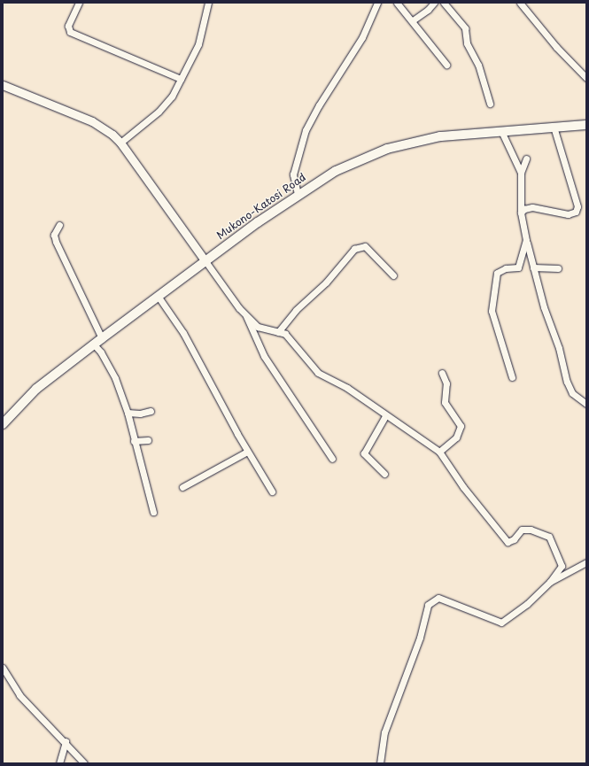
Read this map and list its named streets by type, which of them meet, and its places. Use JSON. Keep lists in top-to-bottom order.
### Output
{
  "streets": {
    "main road": ["Mukono-Katosi Road"]
  }
}
